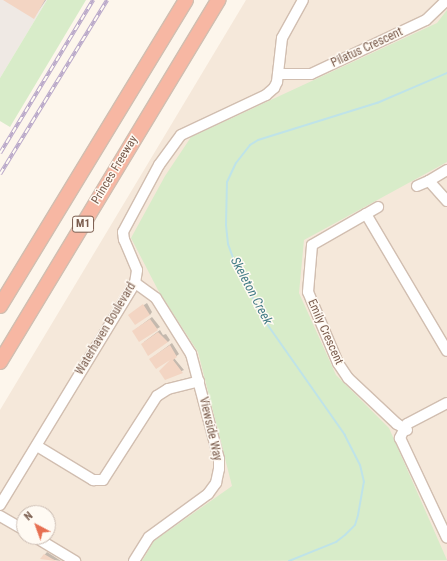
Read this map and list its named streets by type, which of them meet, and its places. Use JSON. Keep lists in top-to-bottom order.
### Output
{
  "streets": {
    "highway": ["Princes Freeway", "M1"],
    "street": [
      "Pilatus Crescent",
      "Waterhaven Boulevard",
      "Emily Crescent",
      "Viewside Way"
    ]
  },
  "crossings": [
    ["Pilatus Crescent", "Waterhaven Boulevard"],
    ["Waterhaven Boulevard", "Viewside Way"]
  ],
  "water": ["Skeleton Creek"],
  "north": "top left"
}
